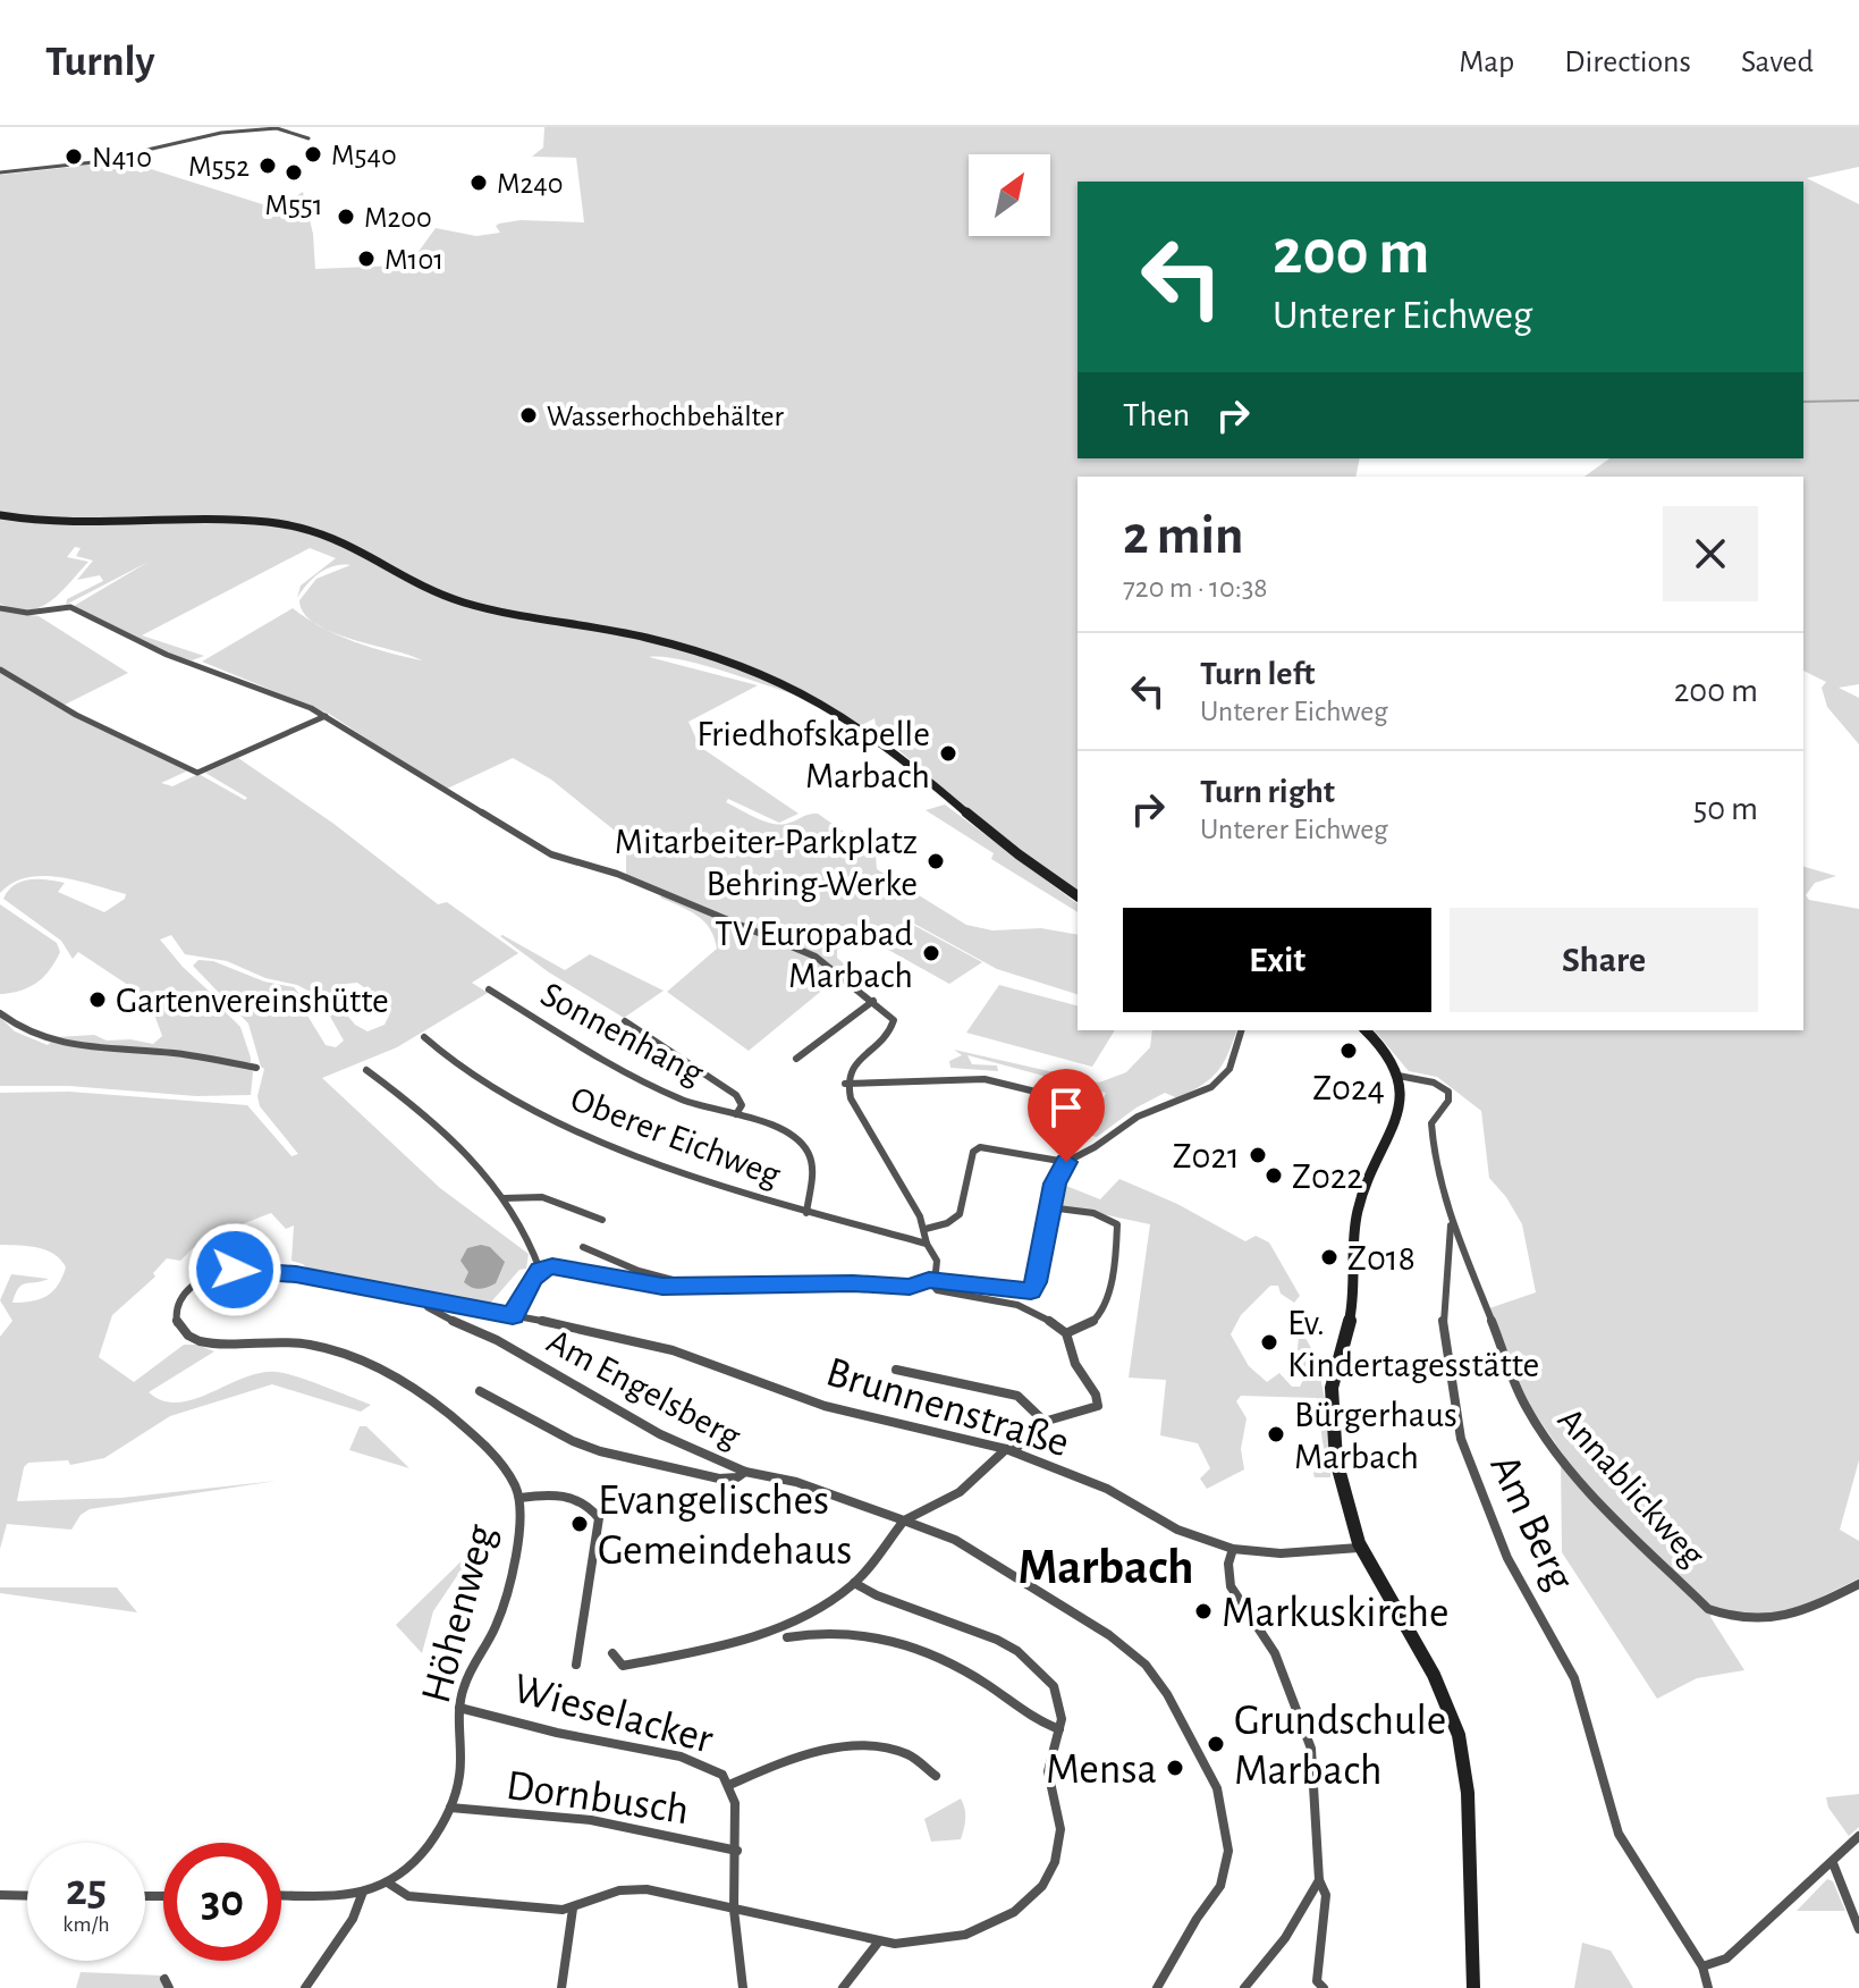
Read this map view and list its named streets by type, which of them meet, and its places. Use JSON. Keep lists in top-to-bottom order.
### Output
{
  "streets": {
    "street": [
      "Sonnenhang",
      "Oberer Eichweg",
      "Am Engelsberg",
      "Brunnenstraße",
      "Annablickweg",
      "Am Berg",
      "Höhenweg",
      "Wieselacker",
      "Dornbusch"
    ]
  },
  "crossings": [
    ["Sonnenhang", "Oberer Eichweg"],
    ["Am Engelsberg", "Höhenweg"],
    ["Brunnenstraße", "Höhenweg"],
    ["Annablickweg", "Am Berg"],
    ["Höhenweg", "Wieselacker"],
    ["Höhenweg", "Dornbusch"],
    ["Wieselacker", "Dornbusch"]
  ],
  "districts": ["Marbach"],
  "places": [
    "M540",
    "N410",
    "M552",
    "M551",
    "M240",
    "M200",
    "M101",
    "Wasserhochbehälter",
    "Friedhofskapelle Marbach",
    "Mitarbeiter-Parkplatz Behring-Werke",
    "TV Europabad Marbach",
    "Gartenvereinshütte",
    "Z024",
    "Z021",
    "Z022",
    "Z018",
    "Ev. Kindertagesstätte",
    "Bürgerhaus Marbach",
    "Evangelisches Gemeindehaus",
    "Markuskirche",
    "Grundschule Marbach",
    "Mensa"
  ],
  "north": "top right",
  "page": {
    "header": "Turnly",
    "nav": ["Map", "Directions", "Saved"],
    "turn": ["200 m", "Unterer Eichweg"],
    "then": "Then",
    "heading": ["2 min", "720 m · 10:38"],
    "list": [
      {
        "name": "Turn left",
        "note": "Unterer Eichweg",
        "value": "200 m"
      },
      {
        "name": "Turn right",
        "note": "Unterer Eichweg",
        "value": "50 m"
      }
    ],
    "buttons": ["Exit", "Share"],
    "speed": "25 km/h",
    "limit": "30"
  }
}
